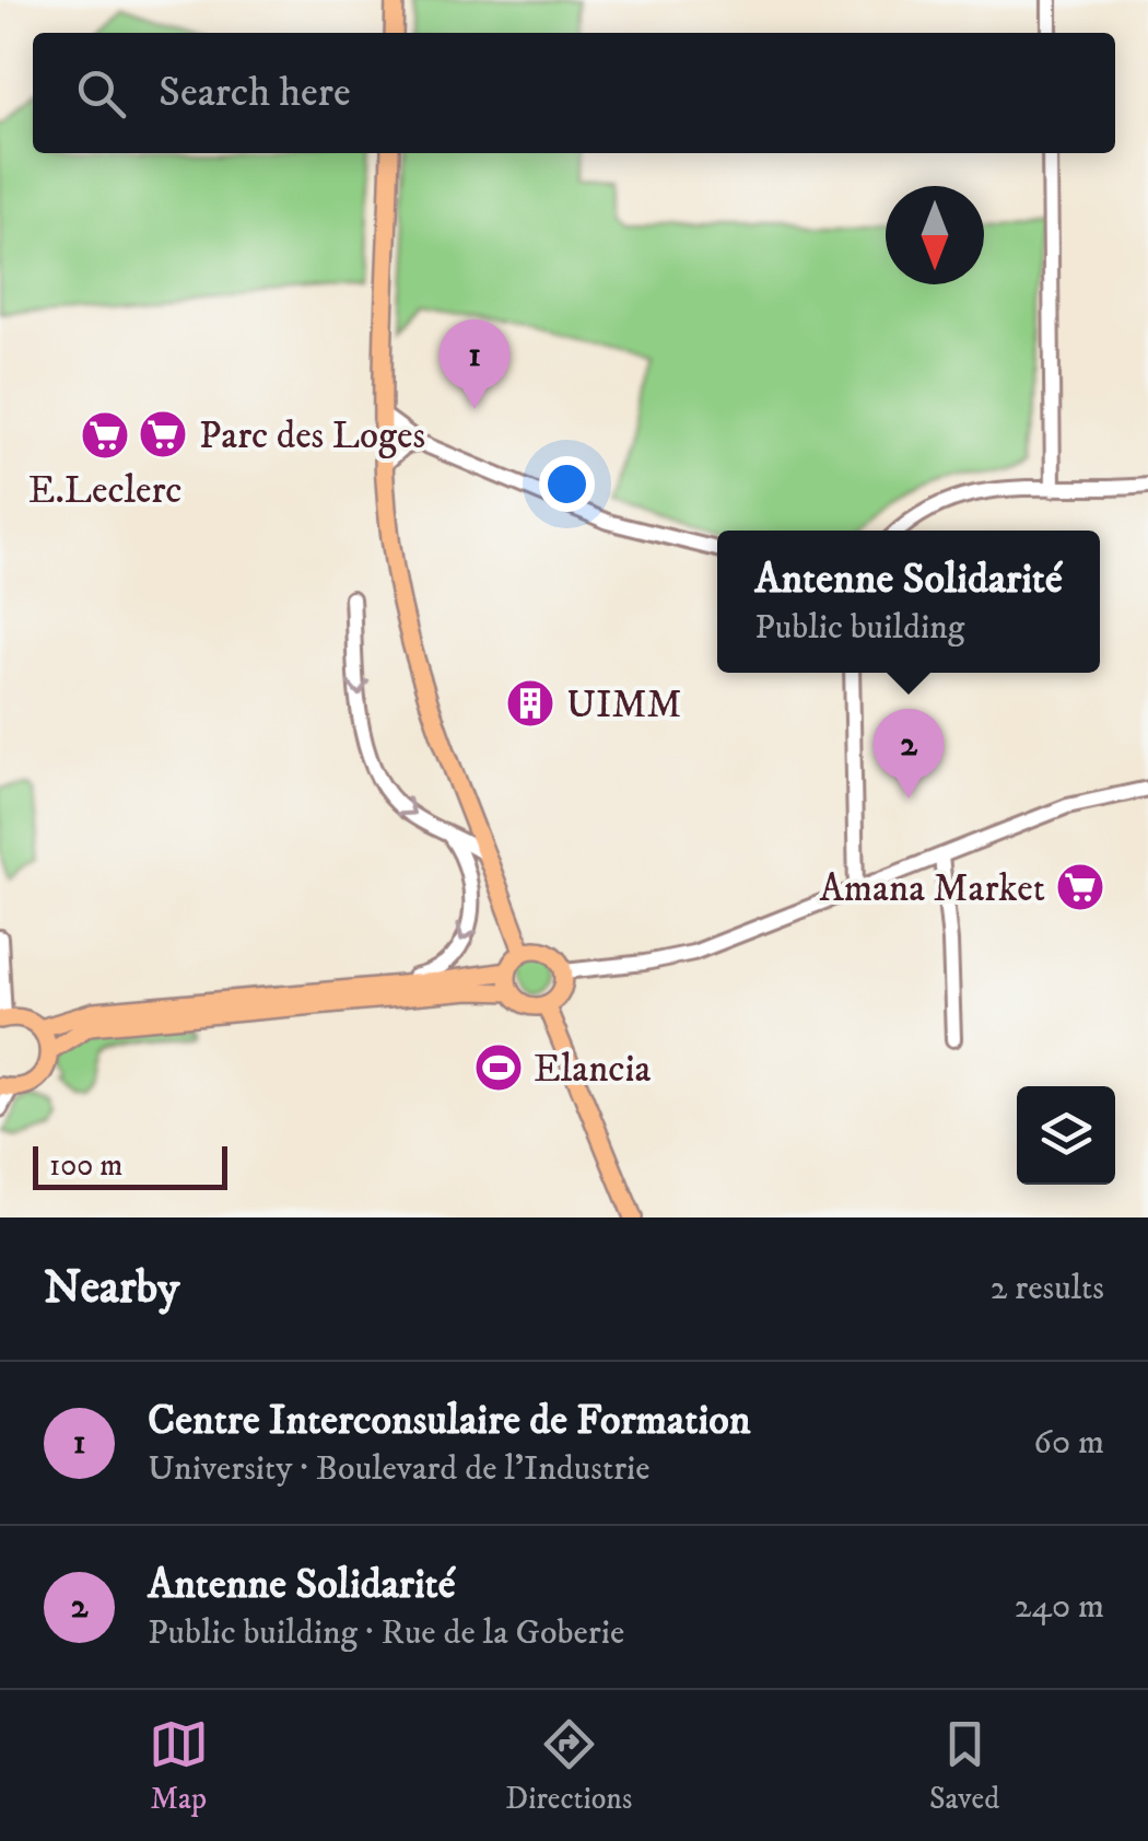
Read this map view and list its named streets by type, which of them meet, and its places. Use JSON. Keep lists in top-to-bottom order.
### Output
{
  "places": {
    "supermarket": ["Parc des Loges", "E.Leclerc", "Amana Market"],
    "building": ["UIMM"],
    "sports": ["Elancia"]
  },
  "scale_bar": "100 m",
  "north": "bottom",
  "page": {
    "search": "Search here",
    "pins": ["1", "2"],
    "popup": ["Antenne Solidarité", "Public building"],
    "scale": "100 m",
    "heading": ["Nearby", "2 results"],
    "list": [
      {
        "mark": "1",
        "name": "Centre Interconsulaire de Formation",
        "note": "University · Boulevard de l'Industrie",
        "value": "60 m"
      },
      {
        "mark": "2",
        "name": "Antenne Solidarité",
        "note": "Public building · Rue de la Goberie",
        "value": "240 m"
      }
    ],
    "nav": ["Map", "Directions", "Saved"]
  }
}
